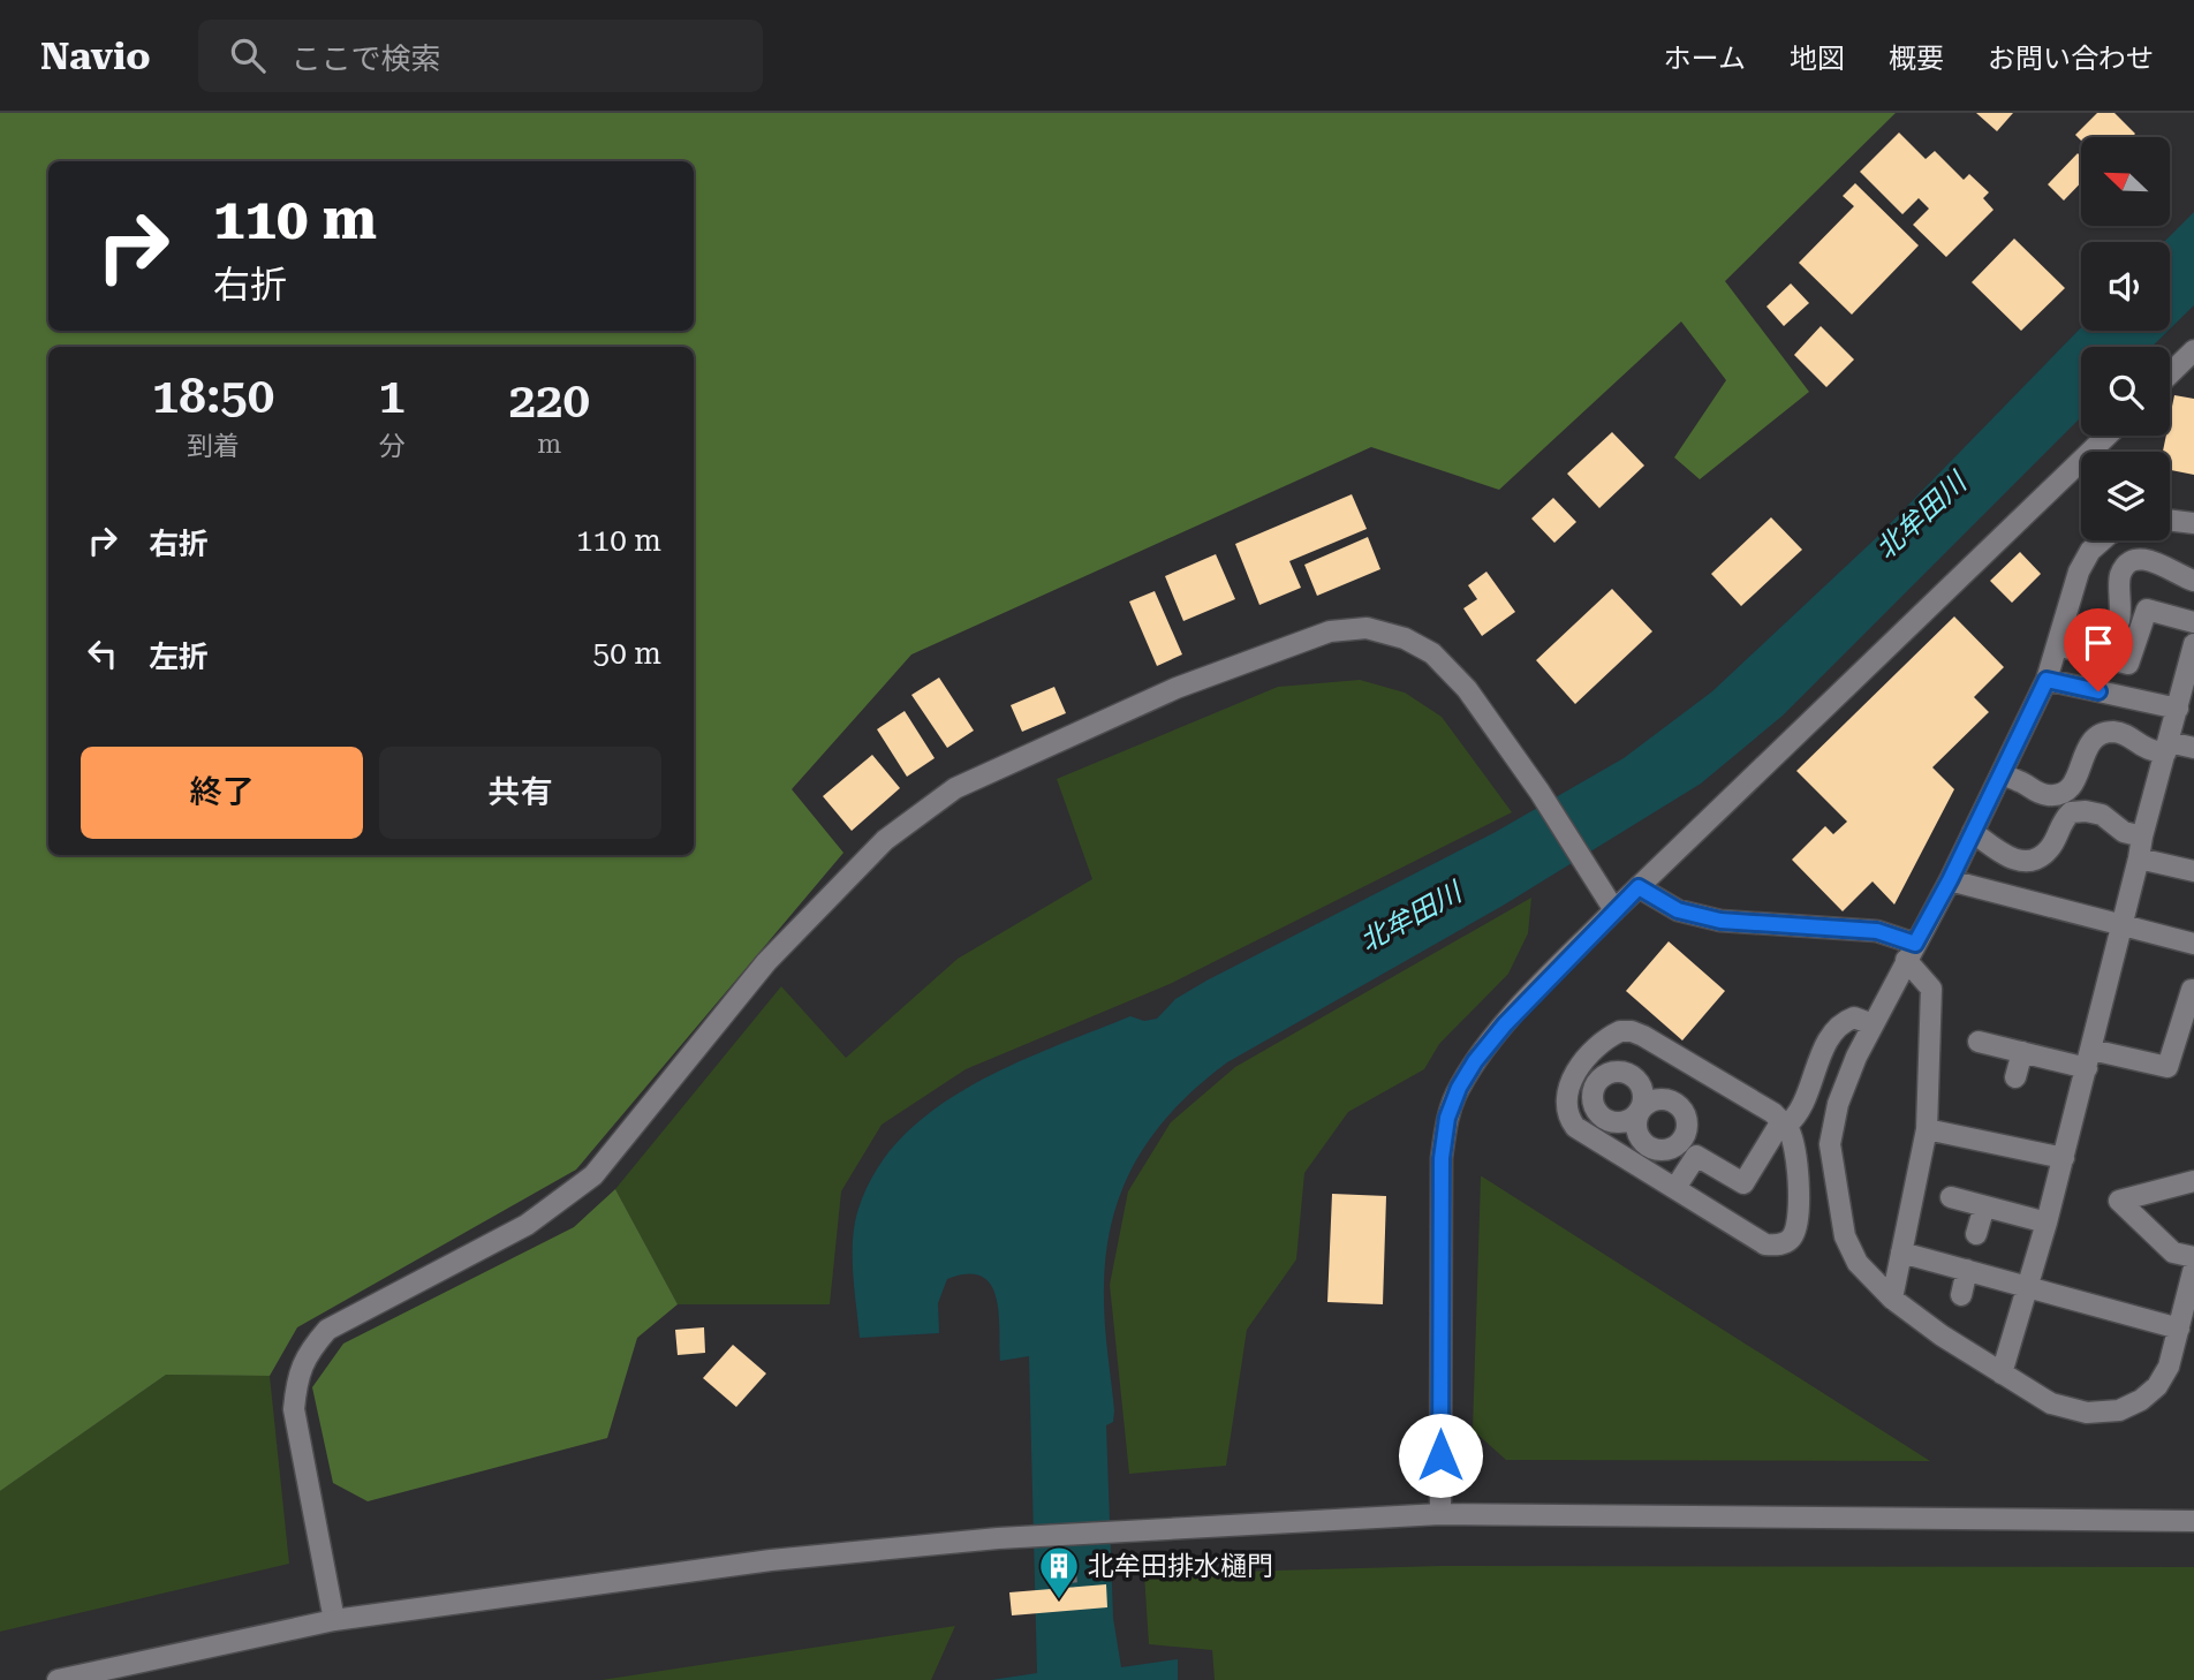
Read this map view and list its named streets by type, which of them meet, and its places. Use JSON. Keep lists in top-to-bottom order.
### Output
{
  "water": ["北牟田川"],
  "places": {
    "building": ["北牟田排水樋門"]
  },
  "north": "top left",
  "page": {
    "header": "Navio",
    "search": "ここで検索",
    "nav": [
      "ホーム",
      "地図",
      "概要",
      "お問い合わせ"
    ],
    "turn": ["110 m", "右折"],
    "eta": [
      "18:50",
      "到着",
      "1",
      "分",
      "220",
      "m"
    ],
    "list": [
      {
        "name": "右折",
        "value": "110 m"
      },
      {
        "name": "左折",
        "value": "50 m"
      }
    ],
    "buttons": ["終了", "共有"]
  }
}
